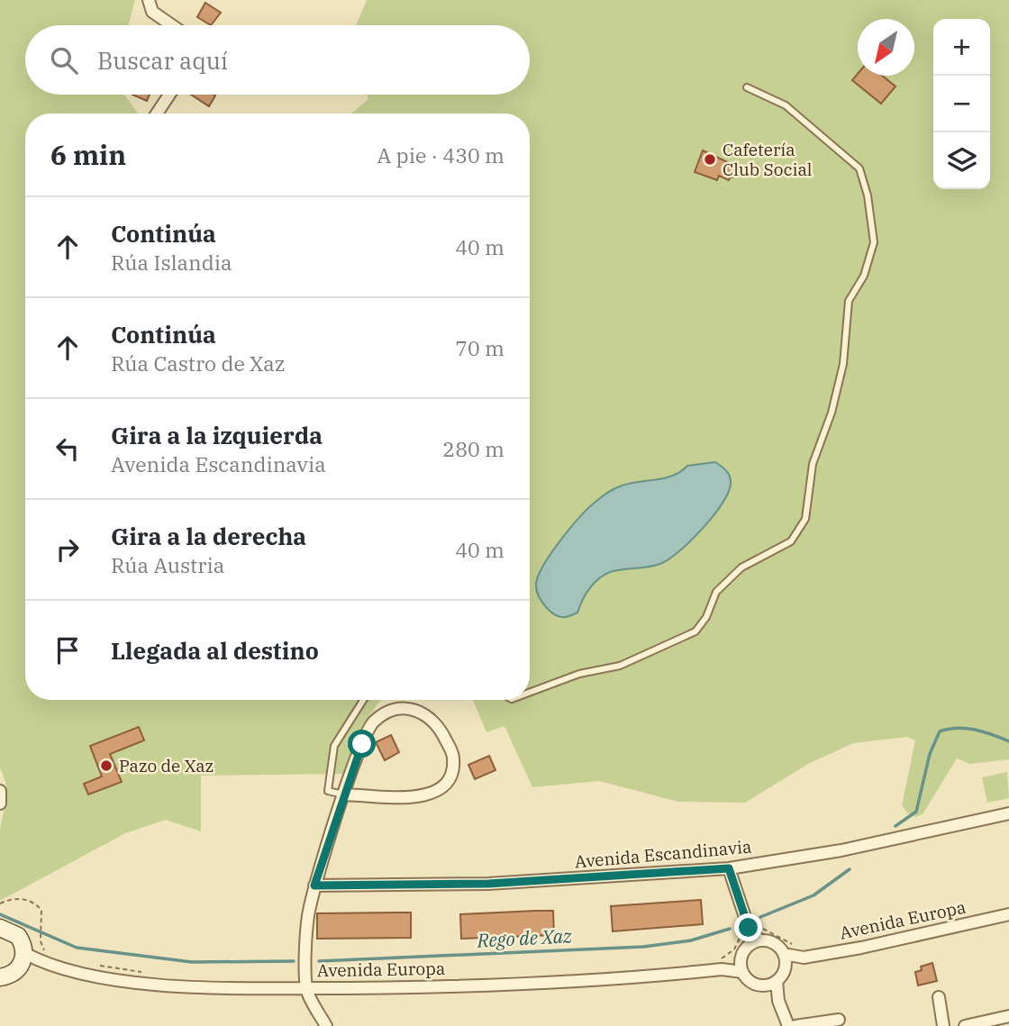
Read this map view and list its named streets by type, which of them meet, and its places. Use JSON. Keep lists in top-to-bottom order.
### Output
{
  "streets": {
    "street": ["Avenida Escandinavia", "Avenida Europa"]
  },
  "water": ["Rego de Xaz"],
  "places": ["Cafetería Club Social", "Pazo de Xaz"],
  "north": "bottom left",
  "page": {
    "map_buttons": ["+", "−"],
    "search": "Buscar aquí",
    "heading": ["6 min", "A pie · 430 m"],
    "list": [
      ["Continúa", "Rúa Islandia", "40 m"],
      ["Continúa", "Rúa Castro de Xaz", "70 m"],
      ["Gira a la izquierda", "Avenida Escandinavia", "280 m"],
      ["Gira a la derecha", "Rúa Austria", "40 m"],
      "Llegada al destino"
    ]
  }
}
